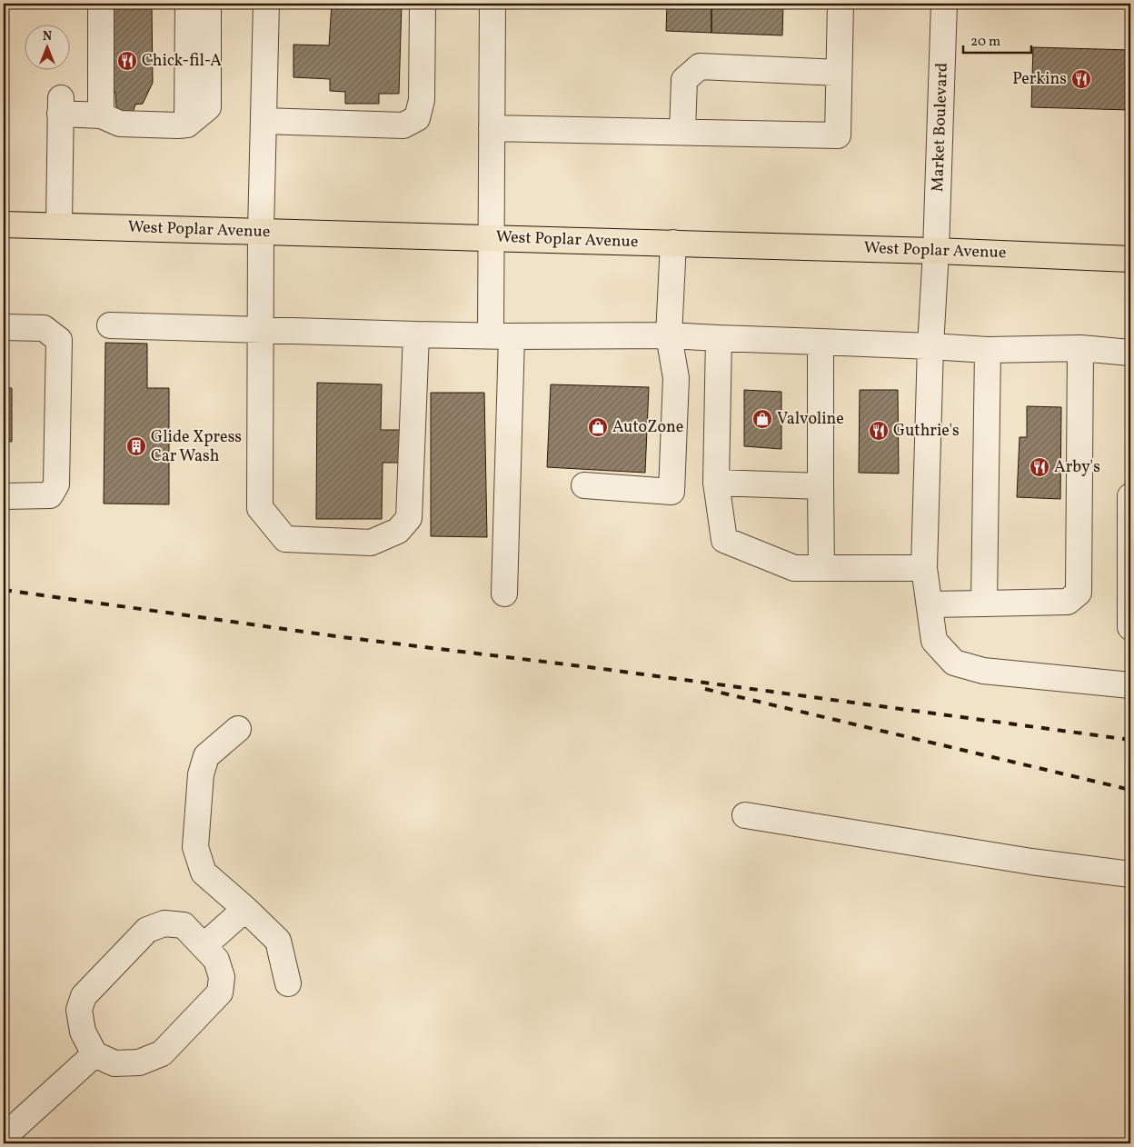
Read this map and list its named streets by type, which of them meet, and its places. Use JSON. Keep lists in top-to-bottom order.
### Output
{
  "streets": {
    "main road": ["West Poplar Avenue"],
    "street": ["Market Boulevard"]
  },
  "crossings": [
    ["Market Boulevard", "West Poplar Avenue"]
  ],
  "places": {
    "restaurant": [
      "Chick-fil-A",
      "Perkins",
      "Guthrie's",
      "Arby's"
    ],
    "shop": ["Valvoline", "AutoZone"],
    "building": ["Glide Xpress Car Wash"]
  },
  "scale_bar": "20 m",
  "north": "top"
}
